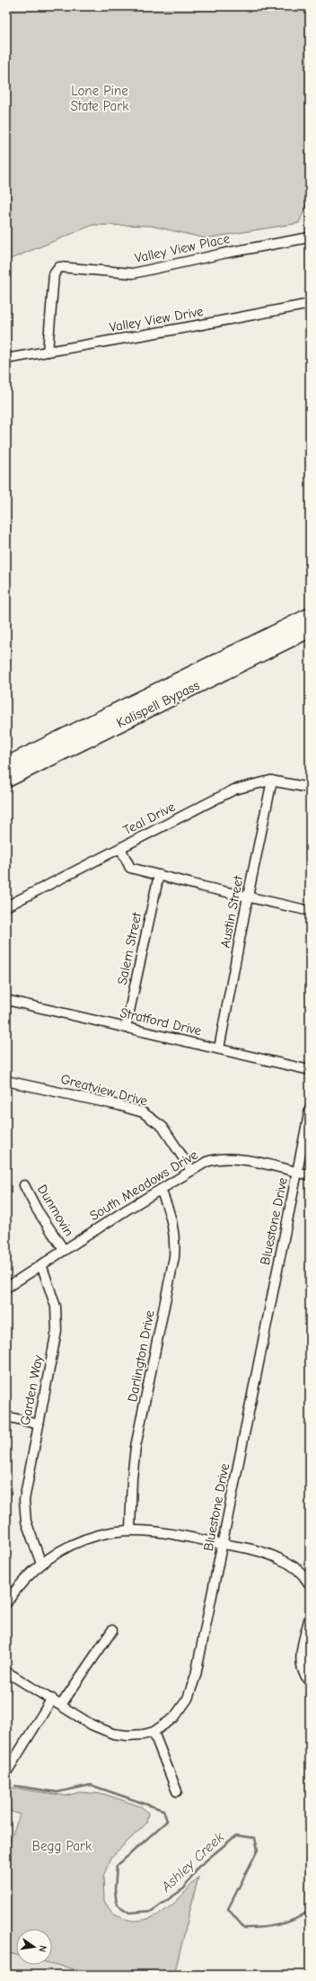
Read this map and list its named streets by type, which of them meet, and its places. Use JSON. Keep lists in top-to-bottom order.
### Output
{
  "streets": {
    "highway": ["Kalispell Bypass"],
    "street": [
      "Valley View Place",
      "Valley View Drive",
      "Teal Drive",
      "Austin Street",
      "Salem Street",
      "Stratford Drive",
      "Greatview Drive",
      "South Meadows Drive",
      "Dunmovin",
      "Bluestone Drive",
      "Darlington Drive",
      "Garden Way"
    ]
  },
  "crossings": [
    ["Valley View Place", "Valley View Drive"],
    ["Teal Drive", "Austin Street"],
    ["Austin Street", "Stratford Drive"],
    ["Salem Street", "Stratford Drive"],
    ["Greatview Drive", "South Meadows Drive"],
    ["South Meadows Drive", "Dunmovin"],
    ["South Meadows Drive", "Bluestone Drive"],
    ["South Meadows Drive", "Darlington Drive"],
    ["South Meadows Drive", "Garden Way"]
  ],
  "water": ["Ashley Creek"],
  "parks": ["Lone Pine State Park", "Begg Park"],
  "north": "right"
}
